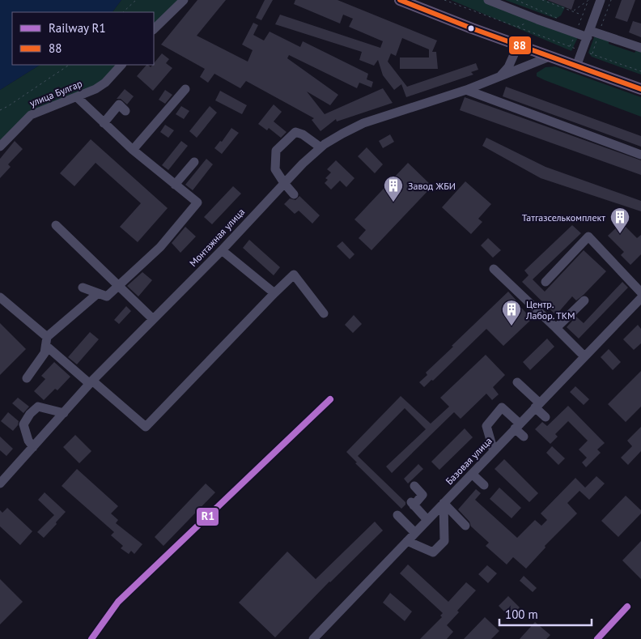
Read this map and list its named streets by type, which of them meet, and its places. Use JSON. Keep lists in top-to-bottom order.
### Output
{
  "streets": {
    "street": ["улица Булгар", "Монтажная улица", "Базовая улица"]
  },
  "places": {
    "building": ["Завод ЖБИ", "Татгазселькомплект", "Центр. Лабор. ТКМ"]
  },
  "lines": ["transit line 88", "rail line R1"],
  "legend": ["Railway R1", "88"],
  "scale_bar": "100 m"
}
